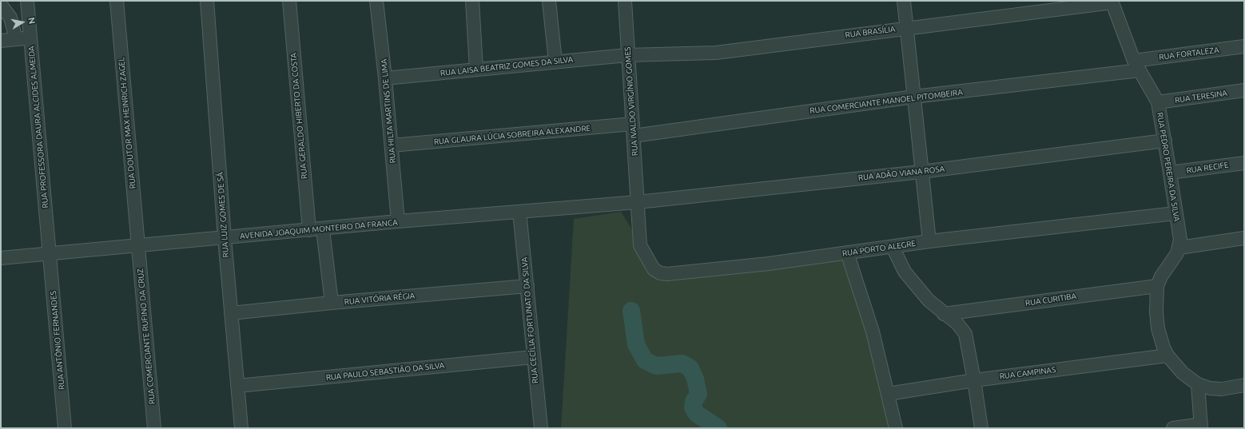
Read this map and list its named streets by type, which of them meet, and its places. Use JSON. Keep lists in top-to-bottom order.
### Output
{
  "streets": {
    "street": [
      "RUA BRASÍLIA",
      "RUA FORTALEZA",
      "RUA LAISA BEATRIZ GOMES DA SILVA",
      "RUA TERESINA",
      "RUA IVALDO VIRGÍNIO GOMES",
      "RUA COMERCIANTE MANOEL PITOMBEIRA",
      "RUA HILTA MARTINS DE LIMA",
      "RUA GERALDO HIBERTO DA COSTA",
      "RUA DOUTOR MAX HEINRICH ZAGEL",
      "RUA PROFESSORA DAURA ALCIDES ALMEIDA",
      "RUA GLAURA LÚCIA SOBREIRA ALEXANDRE",
      "RUA PEDRO PEREIRA DA SILVA",
      "RUA RECIFE",
      "RUA ADÃO VIANA ROSA",
      "RUA LUIZ GOMES DE SÁ",
      "AVENIDA JOAQUIM MONTEIRO DA FRANCA",
      "RUA PORTO ALEGRE",
      "RUA VITÓRIA RÉGIA",
      "RUA CURITIBA",
      "RUA CECÍLIA FORTUNATO DA SILVA",
      "RUA COMERCIANTE RUFINO DA CRUZ",
      "RUA ANTÔNIO FERNANDES",
      "RUA PAULO SEBASTIÃO DA SILVA",
      "RUA CAMPINAS"
    ]
  },
  "crossings": [
    ["RUA BRASÍLIA", "RUA LAISA BEATRIZ GOMES DA SILVA"],
    ["RUA BRASÍLIA", "RUA IVALDO VIRGÍNIO GOMES"],
    ["RUA BRASÍLIA", "RUA PEDRO PEREIRA DA SILVA"],
    ["RUA FORTALEZA", "RUA COMERCIANTE MANOEL PITOMBEIRA"],
    ["RUA FORTALEZA", "RUA PEDRO PEREIRA DA SILVA"],
    ["RUA LAISA BEATRIZ GOMES DA SILVA", "RUA IVALDO VIRGÍNIO GOMES"],
    ["RUA LAISA BEATRIZ GOMES DA SILVA", "RUA HILTA MARTINS DE LIMA"],
    ["RUA TERESINA", "RUA PEDRO PEREIRA DA SILVA"],
    ["RUA IVALDO VIRGÍNIO GOMES", "RUA COMERCIANTE MANOEL PITOMBEIRA"],
    ["RUA IVALDO VIRGÍNIO GOMES", "RUA GLAURA LÚCIA SOBREIRA ALEXANDRE"],
    ["RUA IVALDO VIRGÍNIO GOMES", "RUA ADÃO VIANA ROSA"],
    ["RUA IVALDO VIRGÍNIO GOMES", "AVENIDA JOAQUIM MONTEIRO DA FRANCA"],
    ["RUA IVALDO VIRGÍNIO GOMES", "RUA PORTO ALEGRE"],
    ["RUA COMERCIANTE MANOEL PITOMBEIRA", "RUA GLAURA LÚCIA SOBREIRA ALEXANDRE"],
    ["RUA COMERCIANTE MANOEL PITOMBEIRA", "RUA PEDRO PEREIRA DA SILVA"],
    ["RUA HILTA MARTINS DE LIMA", "RUA GLAURA LÚCIA SOBREIRA ALEXANDRE"],
    ["RUA HILTA MARTINS DE LIMA", "AVENIDA JOAQUIM MONTEIRO DA FRANCA"],
    ["RUA GERALDO HIBERTO DA COSTA", "AVENIDA JOAQUIM MONTEIRO DA FRANCA"],
    ["RUA DOUTOR MAX HEINRICH ZAGEL", "AVENIDA JOAQUIM MONTEIRO DA FRANCA"],
    ["RUA DOUTOR MAX HEINRICH ZAGEL", "RUA COMERCIANTE RUFINO DA CRUZ"],
    ["RUA PROFESSORA DAURA ALCIDES ALMEIDA", "AVENIDA JOAQUIM MONTEIRO DA FRANCA"],
    ["RUA PROFESSORA DAURA ALCIDES ALMEIDA", "RUA ANTÔNIO FERNANDES"],
    ["RUA PEDRO PEREIRA DA SILVA", "RUA RECIFE"],
    ["RUA PEDRO PEREIRA DA SILVA", "RUA ADÃO VIANA ROSA"],
    ["RUA PEDRO PEREIRA DA SILVA", "RUA PORTO ALEGRE"],
    ["RUA ADÃO VIANA ROSA", "AVENIDA JOAQUIM MONTEIRO DA FRANCA"],
    ["RUA ADÃO VIANA ROSA", "RUA PORTO ALEGRE"],
    ["RUA LUIZ GOMES DE SÁ", "AVENIDA JOAQUIM MONTEIRO DA FRANCA"],
    ["RUA LUIZ GOMES DE SÁ", "RUA VITÓRIA RÉGIA"],
    ["RUA LUIZ GOMES DE SÁ", "RUA PAULO SEBASTIÃO DA SILVA"],
    ["AVENIDA JOAQUIM MONTEIRO DA FRANCA", "RUA PORTO ALEGRE"],
    ["AVENIDA JOAQUIM MONTEIRO DA FRANCA", "RUA CECÍLIA FORTUNATO DA SILVA"],
    ["AVENIDA JOAQUIM MONTEIRO DA FRANCA", "RUA COMERCIANTE RUFINO DA CRUZ"],
    ["AVENIDA JOAQUIM MONTEIRO DA FRANCA", "RUA ANTÔNIO FERNANDES"],
    ["RUA VITÓRIA RÉGIA", "RUA CECÍLIA FORTUNATO DA SILVA"],
    ["RUA CECÍLIA FORTUNATO DA SILVA", "RUA PAULO SEBASTIÃO DA SILVA"]
  ],
  "north": "right"
}
